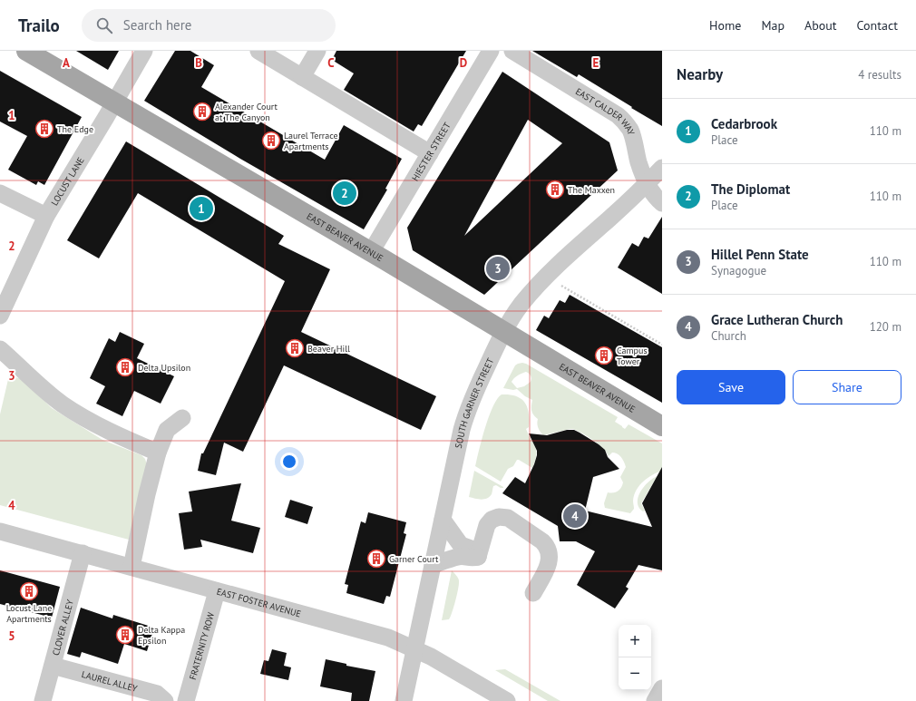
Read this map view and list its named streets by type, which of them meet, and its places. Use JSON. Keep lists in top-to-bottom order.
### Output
{
  "streets": {
    "main road": ["EAST BEAVER AVENUE"],
    "street": [
      "EAST CALDER WAY",
      "HIESTER STREET",
      "LOCUST LANE",
      "SOUTH GARNER STREET",
      "EAST FOSTER AVENUE",
      "CLOVER ALLEY",
      "FRATERNITY ROW",
      "LAUREL ALLEY"
    ]
  },
  "crossings": [
    ["EAST CALDER WAY", "SOUTH GARNER STREET"],
    ["HIESTER STREET", "EAST BEAVER AVENUE"],
    ["LOCUST LANE", "EAST BEAVER AVENUE"],
    ["EAST BEAVER AVENUE", "SOUTH GARNER STREET"],
    ["SOUTH GARNER STREET", "EAST FOSTER AVENUE"],
    ["EAST FOSTER AVENUE", "CLOVER ALLEY"],
    ["EAST FOSTER AVENUE", "FRATERNITY ROW"],
    ["CLOVER ALLEY", "LAUREL ALLEY"]
  ],
  "places": {
    "building": [
      "Alexander Court at The Canyon",
      "The Edge",
      "Laurel Terrace Apartments",
      "The Maxxen",
      "Beaver Hill",
      "Campus Tower",
      "Delta Upsilon",
      "Garner Court",
      "Locust Lane Apartments",
      "Delta Kappa Epsilon"
    ]
  },
  "page": {
    "header": "Trailo",
    "search": "Search here",
    "nav": [
      "Home",
      "Map",
      "About",
      "Contact"
    ],
    "heading": ["Nearby", "4 results"],
    "list": [
      {
        "mark": "1",
        "name": "Cedarbrook",
        "note": "Place",
        "value": "110 m"
      },
      {
        "mark": "2",
        "name": "The Diplomat",
        "note": "Place",
        "value": "110 m"
      },
      {
        "mark": "3",
        "name": "Hillel Penn State",
        "note": "Synagogue",
        "value": "110 m"
      },
      {
        "mark": "4",
        "name": "Grace Lutheran Church",
        "note": "Church",
        "value": "120 m"
      }
    ],
    "pins": [
      "2",
      "1",
      "3",
      "4"
    ],
    "buttons": ["Save", "Share"],
    "map_buttons": ["+", "−"]
  },
  "grid": {
    "columns": [
      "A",
      "B",
      "C",
      "D",
      "E"
    ],
    "rows": [
      "1",
      "2",
      "3",
      "4",
      "5"
    ]
  }
}
